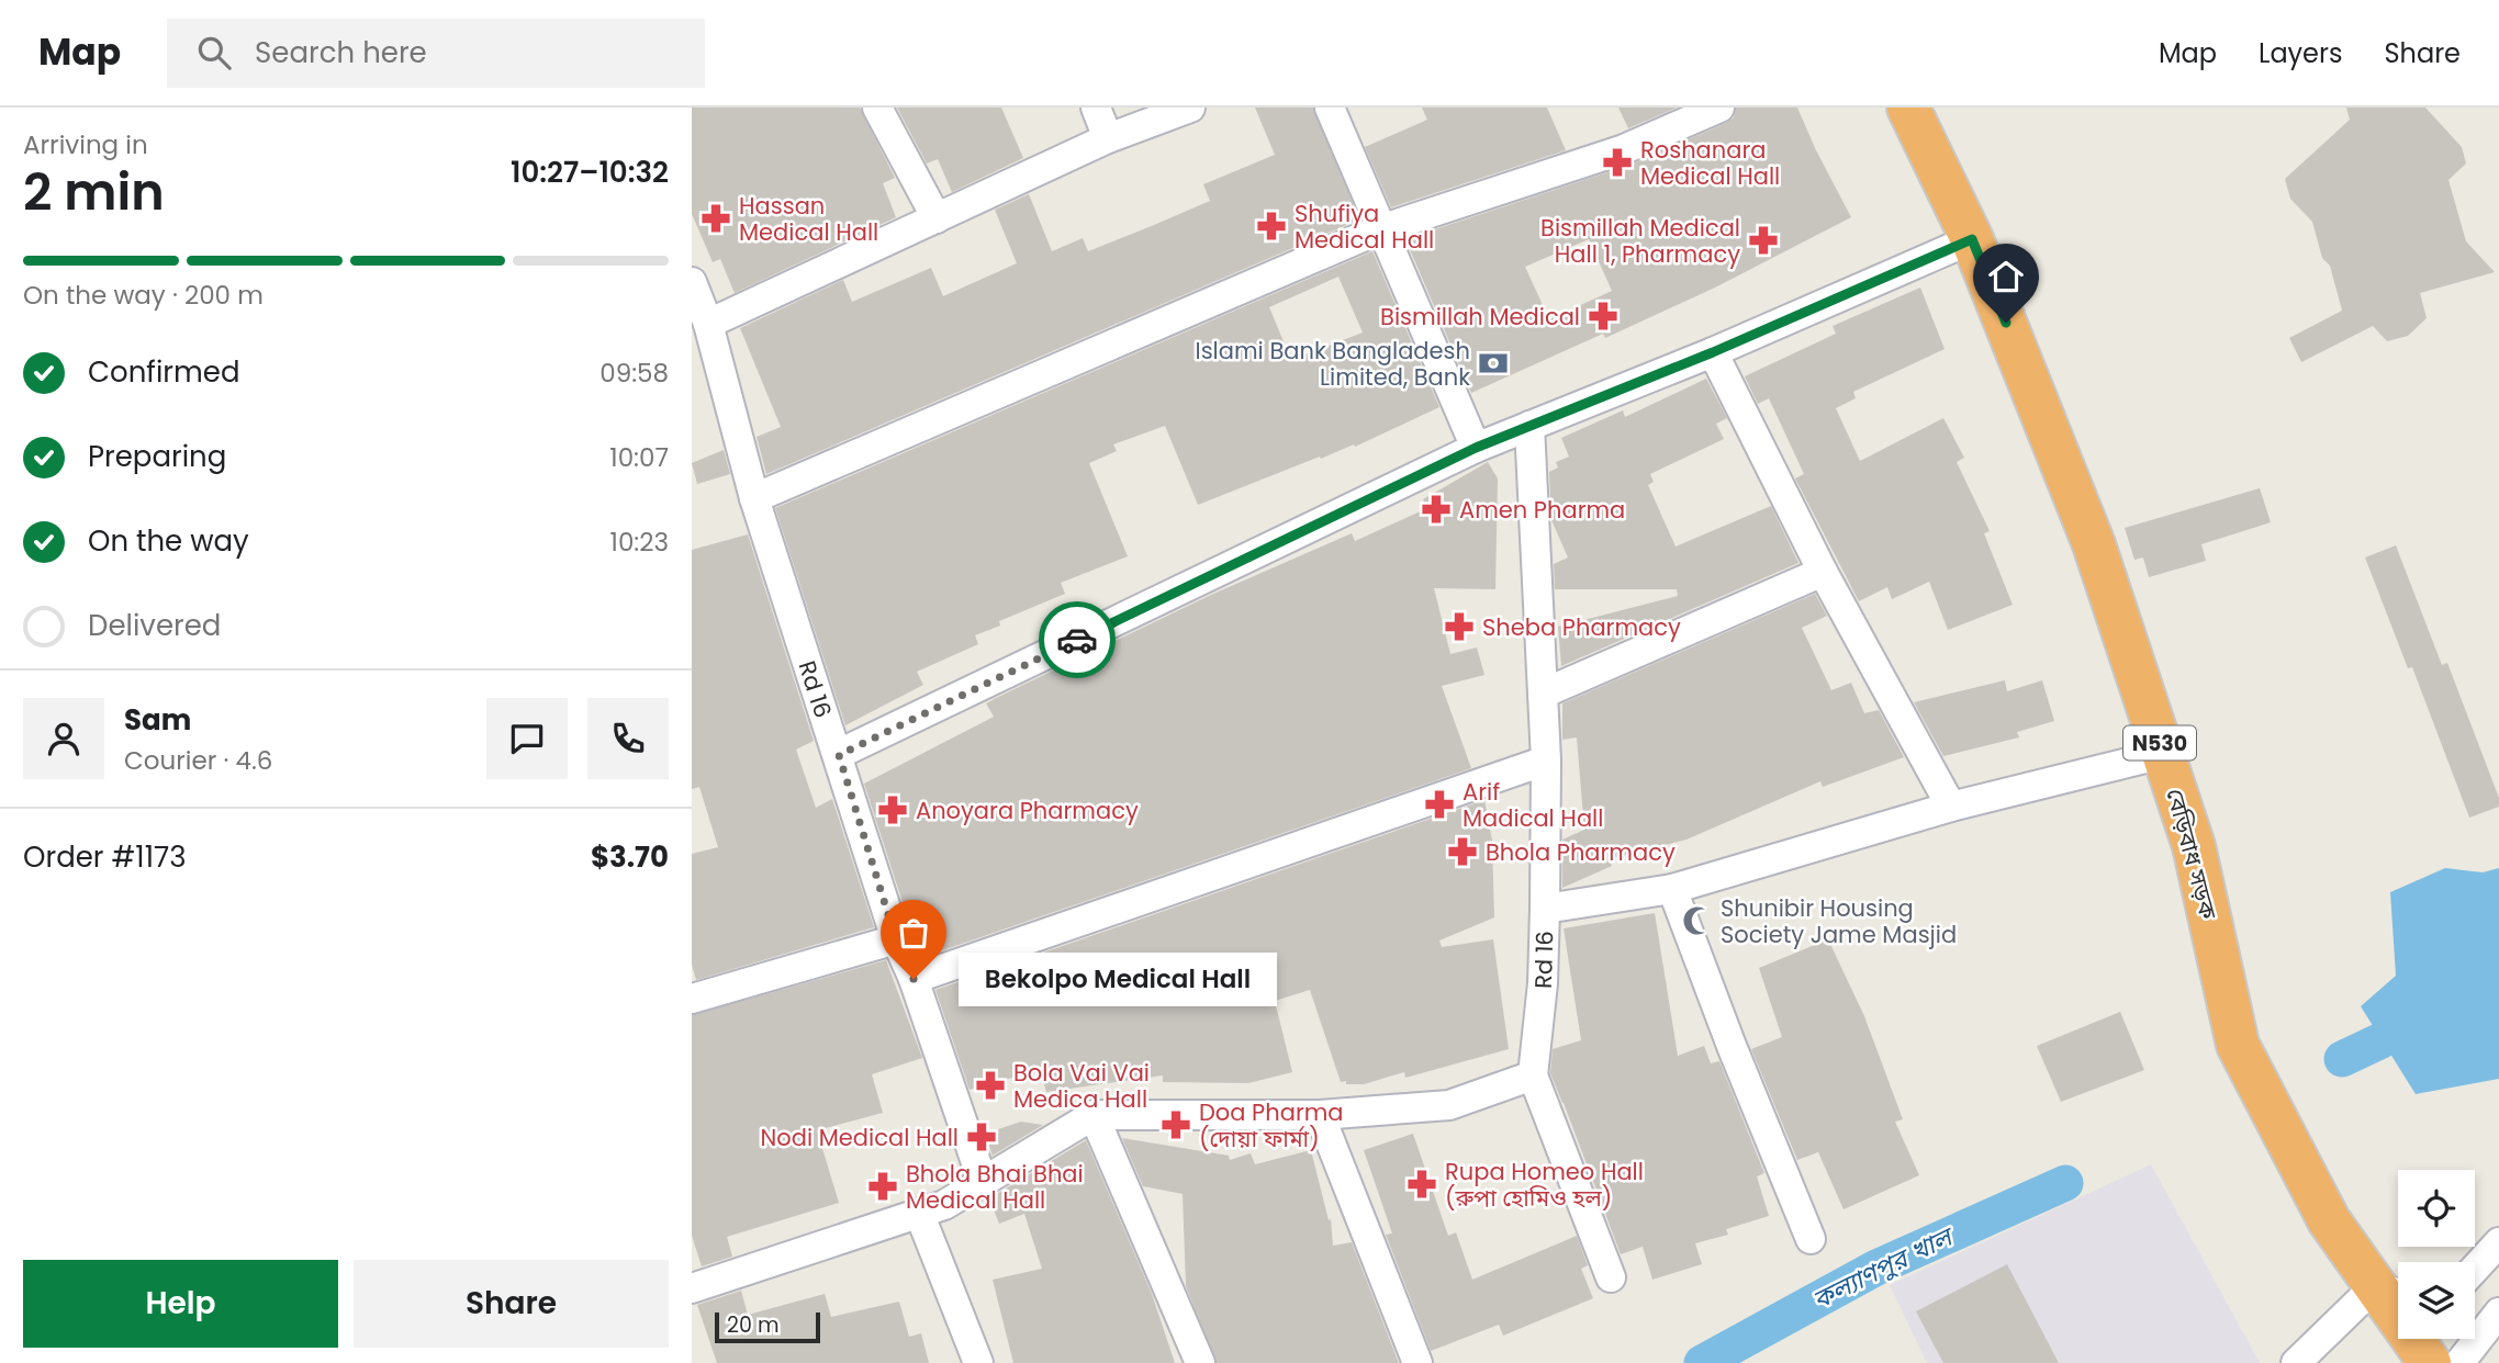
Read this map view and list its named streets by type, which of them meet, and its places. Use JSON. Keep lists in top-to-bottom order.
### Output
{
  "streets": {
    "highway": ["N530", "বেড়িবাধ সড়ক"],
    "street": ["Rd 16"]
  },
  "crossings": [
    ["Rd 16", "বেড়িবাধ সড়ক"]
  ],
  "water": ["কল্যাণপুর খাল"],
  "places": {
    "pharmacy": [
      "Roshanara Medical Hall",
      "Hassan Medical Hall",
      "Shufiya Medical Hall",
      "Bismillah Medical Hall 1, Pharmacy",
      "Bismillah Medical",
      "Amen Pharma",
      "Sheba Pharmacy",
      "Arif Madical Hall",
      "Anoyara Pharmacy",
      "Bhola Pharmacy",
      "Bola Vai Vai Medica Hall",
      "Doa Pharma (দোয়া ফার্মা)",
      "Nodi Medical Hall",
      "Rupa Homeo Hall (রুপা হোমিও হল)",
      "Bhola Bhai Bhai Medical Hall"
    ],
    "bank": ["Islami Bank Bangladesh Limited, Bank"],
    "mosque": ["Shunibir Housing Society Jame Masjid"],
    "other": ["Bekolpo Medical Hall"]
  },
  "scale_bar": "20 m",
  "page": {
    "header": "Map",
    "search": "Search here",
    "nav": ["Map", "Layers", "Share"],
    "heading": ["2 min", "Arriving in", "10:27–10:32"],
    "panel": [
      "Sam",
      "Courier · 4.6",
      "Order #1173",
      "$3.70"
    ],
    "bar": "On the way · 200 m",
    "list": [
      ["Confirmed", "09:58"],
      ["Preparing", "10:07"],
      ["On the way", "10:23"],
      "Delivered"
    ],
    "bubble": "Bekolpo Medical Hall",
    "buttons": ["Help", "Share"],
    "scale": "20 m"
  }
}
